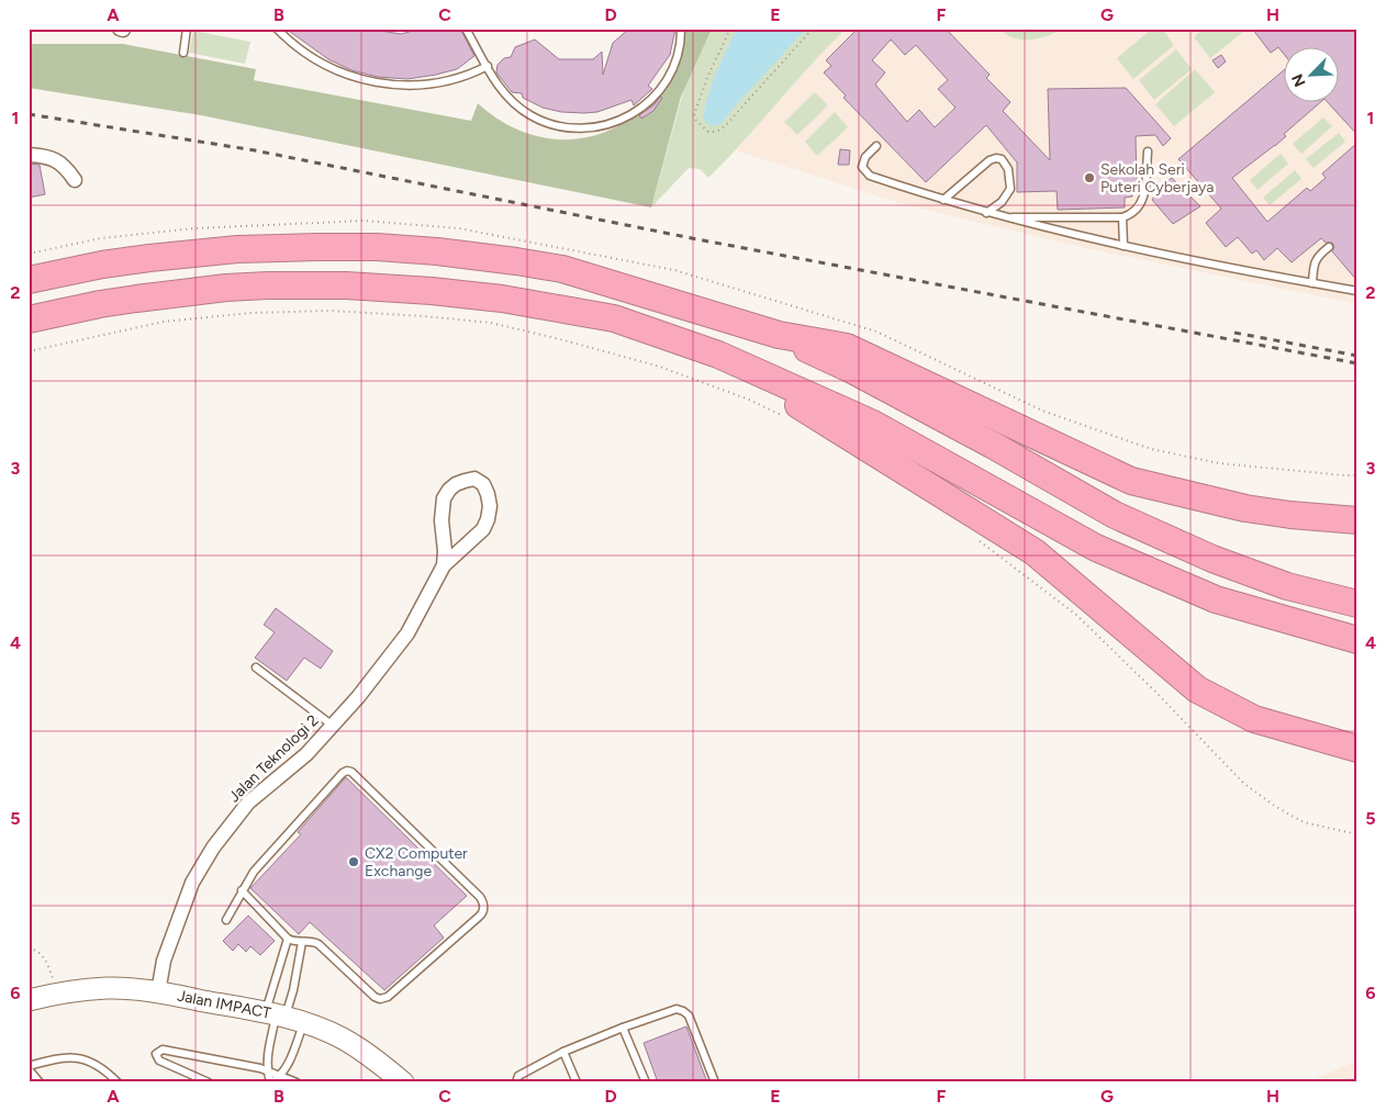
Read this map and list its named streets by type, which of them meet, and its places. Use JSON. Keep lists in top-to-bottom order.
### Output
{
  "streets": {
    "street": ["Jalan Teknologi 2", "Jalan IMPACT"]
  },
  "crossings": [
    ["Jalan Teknologi 2", "Jalan IMPACT"]
  ],
  "places": ["Sekolah Seri Puteri Cyberjaya", "CX2 Computer Exchange"],
  "north": "bottom left",
  "grid": {
    "columns": [
      "A",
      "B",
      "C",
      "D",
      "E",
      "F",
      "G",
      "H"
    ],
    "rows": [
      "1",
      "2",
      "3",
      "4",
      "5",
      "6"
    ]
  }
}
